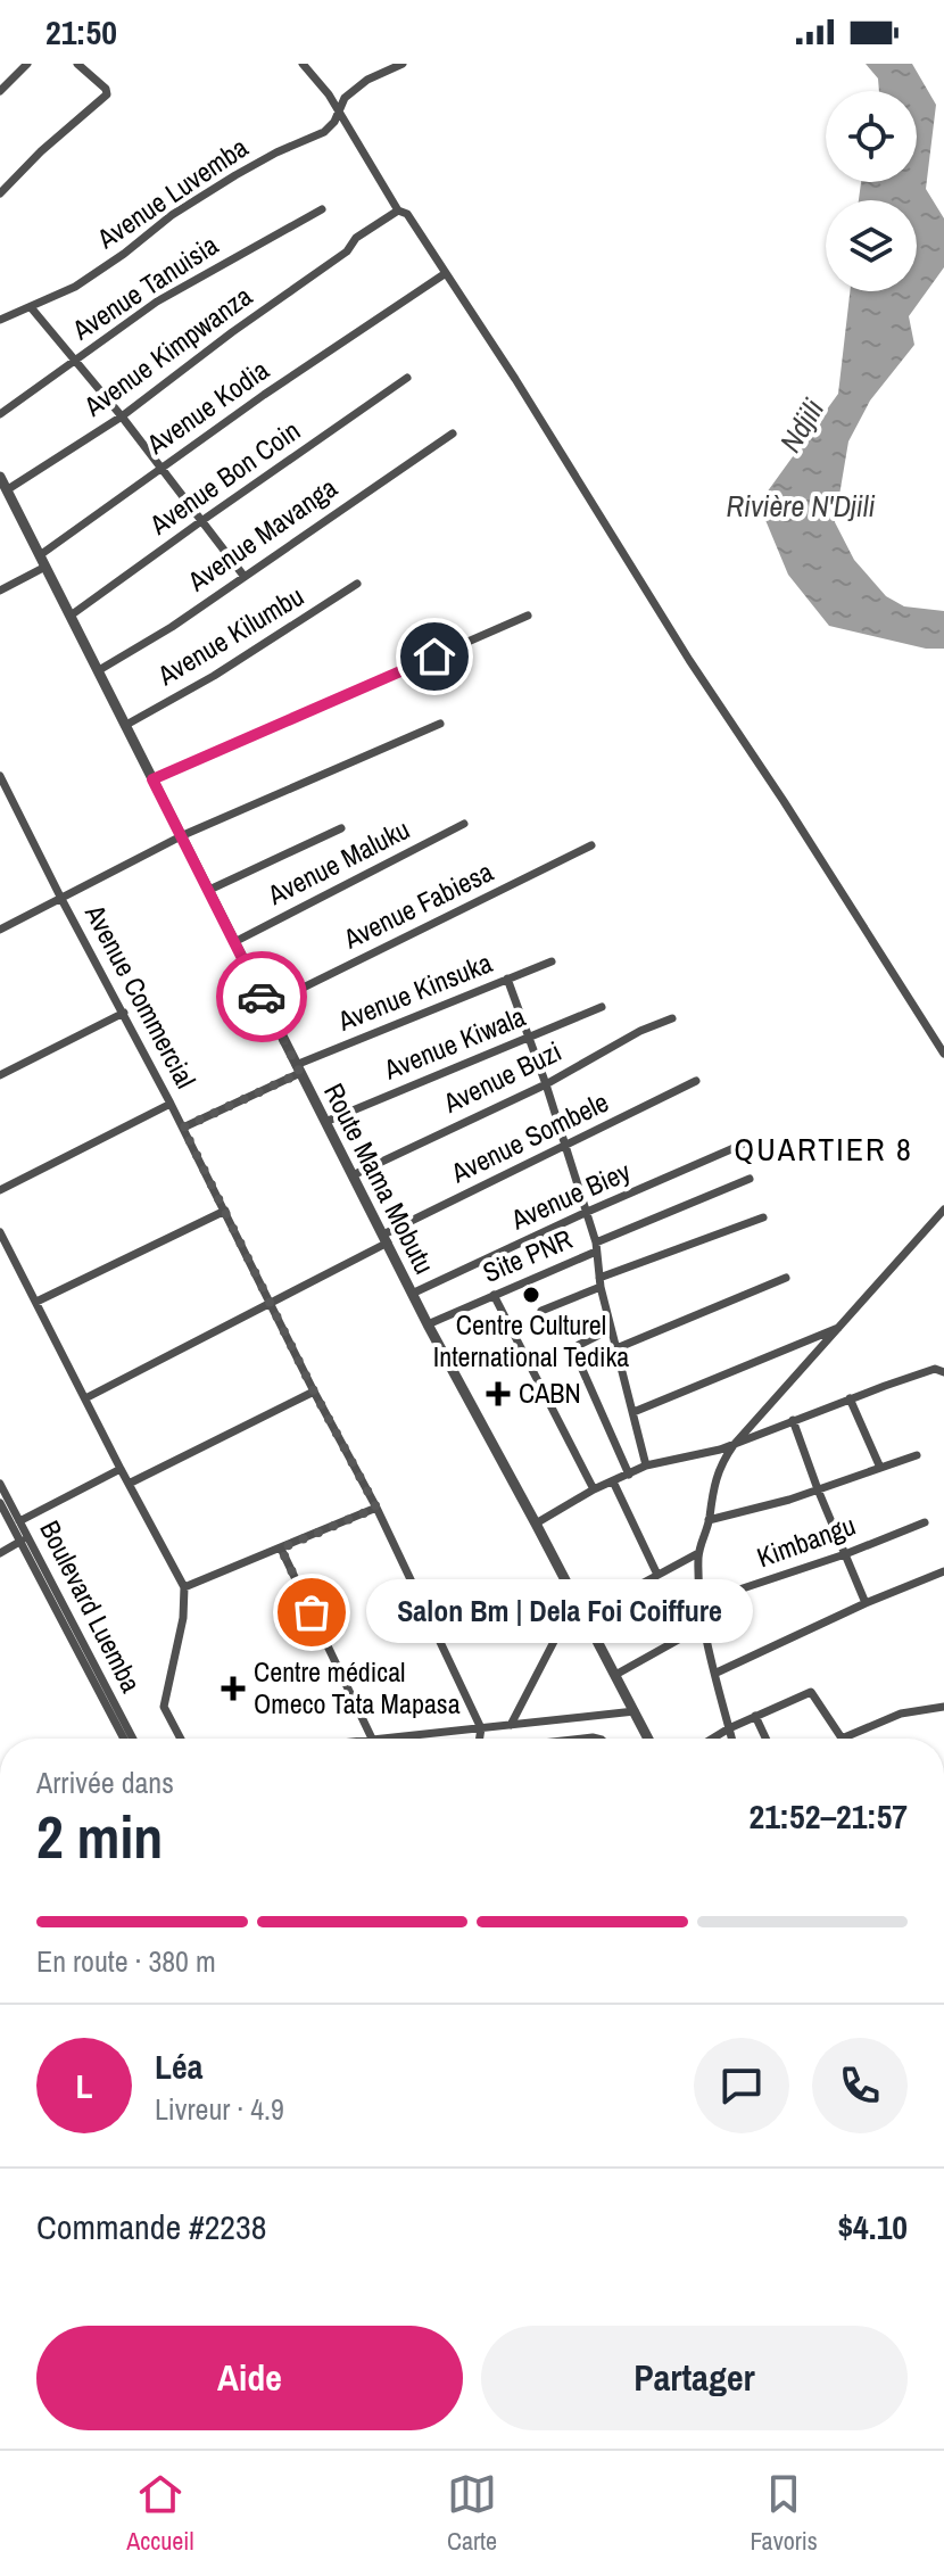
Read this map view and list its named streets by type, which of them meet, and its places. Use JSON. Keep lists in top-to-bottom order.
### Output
{
  "streets": {
    "street": [
      "Avenue Luvemba",
      "Avenue Tanuisia",
      "Avenue Kimpwanza",
      "Avenue Kodia",
      "Avenue Bon Coin",
      "Avenue Mavanga",
      "Avenue Kilumbu",
      "Avenue Maluku",
      "Avenue Fabiesa",
      "Avenue Kinsuka",
      "Avenue Commercial",
      "Avenue Kiwala",
      "Avenue Buzi",
      "Avenue Sombele",
      "Route Mama Mobutu",
      "Avenue Biey",
      "Site PNR",
      "Kimbangu",
      "Boulevard Luemba"
    ]
  },
  "crossings": [
    ["Avenue Kimpwanza", "Route Mama Mobutu"],
    ["Avenue Kodia", "Route Mama Mobutu"],
    ["Avenue Bon Coin", "Route Mama Mobutu"],
    ["Avenue Mavanga", "Route Mama Mobutu"],
    ["Avenue Kilumbu", "Route Mama Mobutu"],
    ["Avenue Maluku", "Route Mama Mobutu"],
    ["Avenue Fabiesa", "Route Mama Mobutu"],
    ["Avenue Kinsuka", "Avenue Commercial"],
    ["Avenue Kinsuka", "Route Mama Mobutu"],
    ["Avenue Commercial", "Avenue Sombele"],
    ["Avenue Kiwala", "Route Mama Mobutu"],
    ["Avenue Buzi", "Route Mama Mobutu"],
    ["Avenue Sombele", "Route Mama Mobutu"],
    ["Route Mama Mobutu", "Avenue Biey"],
    ["Route Mama Mobutu", "Site PNR"]
  ],
  "districts": ["QUARTIER 8"],
  "water": ["Ndjili", "Rivière N'Djili"],
  "places": {
    "other": ["Centre Culturel International Tedika", "Salon Bm | Dela Foi Coiffure"],
    "health": ["CABN", "Centre médical Omeco Tata Mapasa"]
  },
  "page": {
    "status": "21:50",
    "bubble": "Salon Bm | Dela Foi Coiffure",
    "heading": ["2 min", "Arrivée dans", "21:52–21:57"],
    "panel": [
      "Léa",
      "Livreur · 4.9",
      "Commande #2238",
      "$4.10"
    ],
    "bar": "En route · 380 m",
    "round": "L",
    "buttons": ["Aide", "Partager"],
    "tabs": ["Accueil", "Carte", "Favoris"]
  }
}
